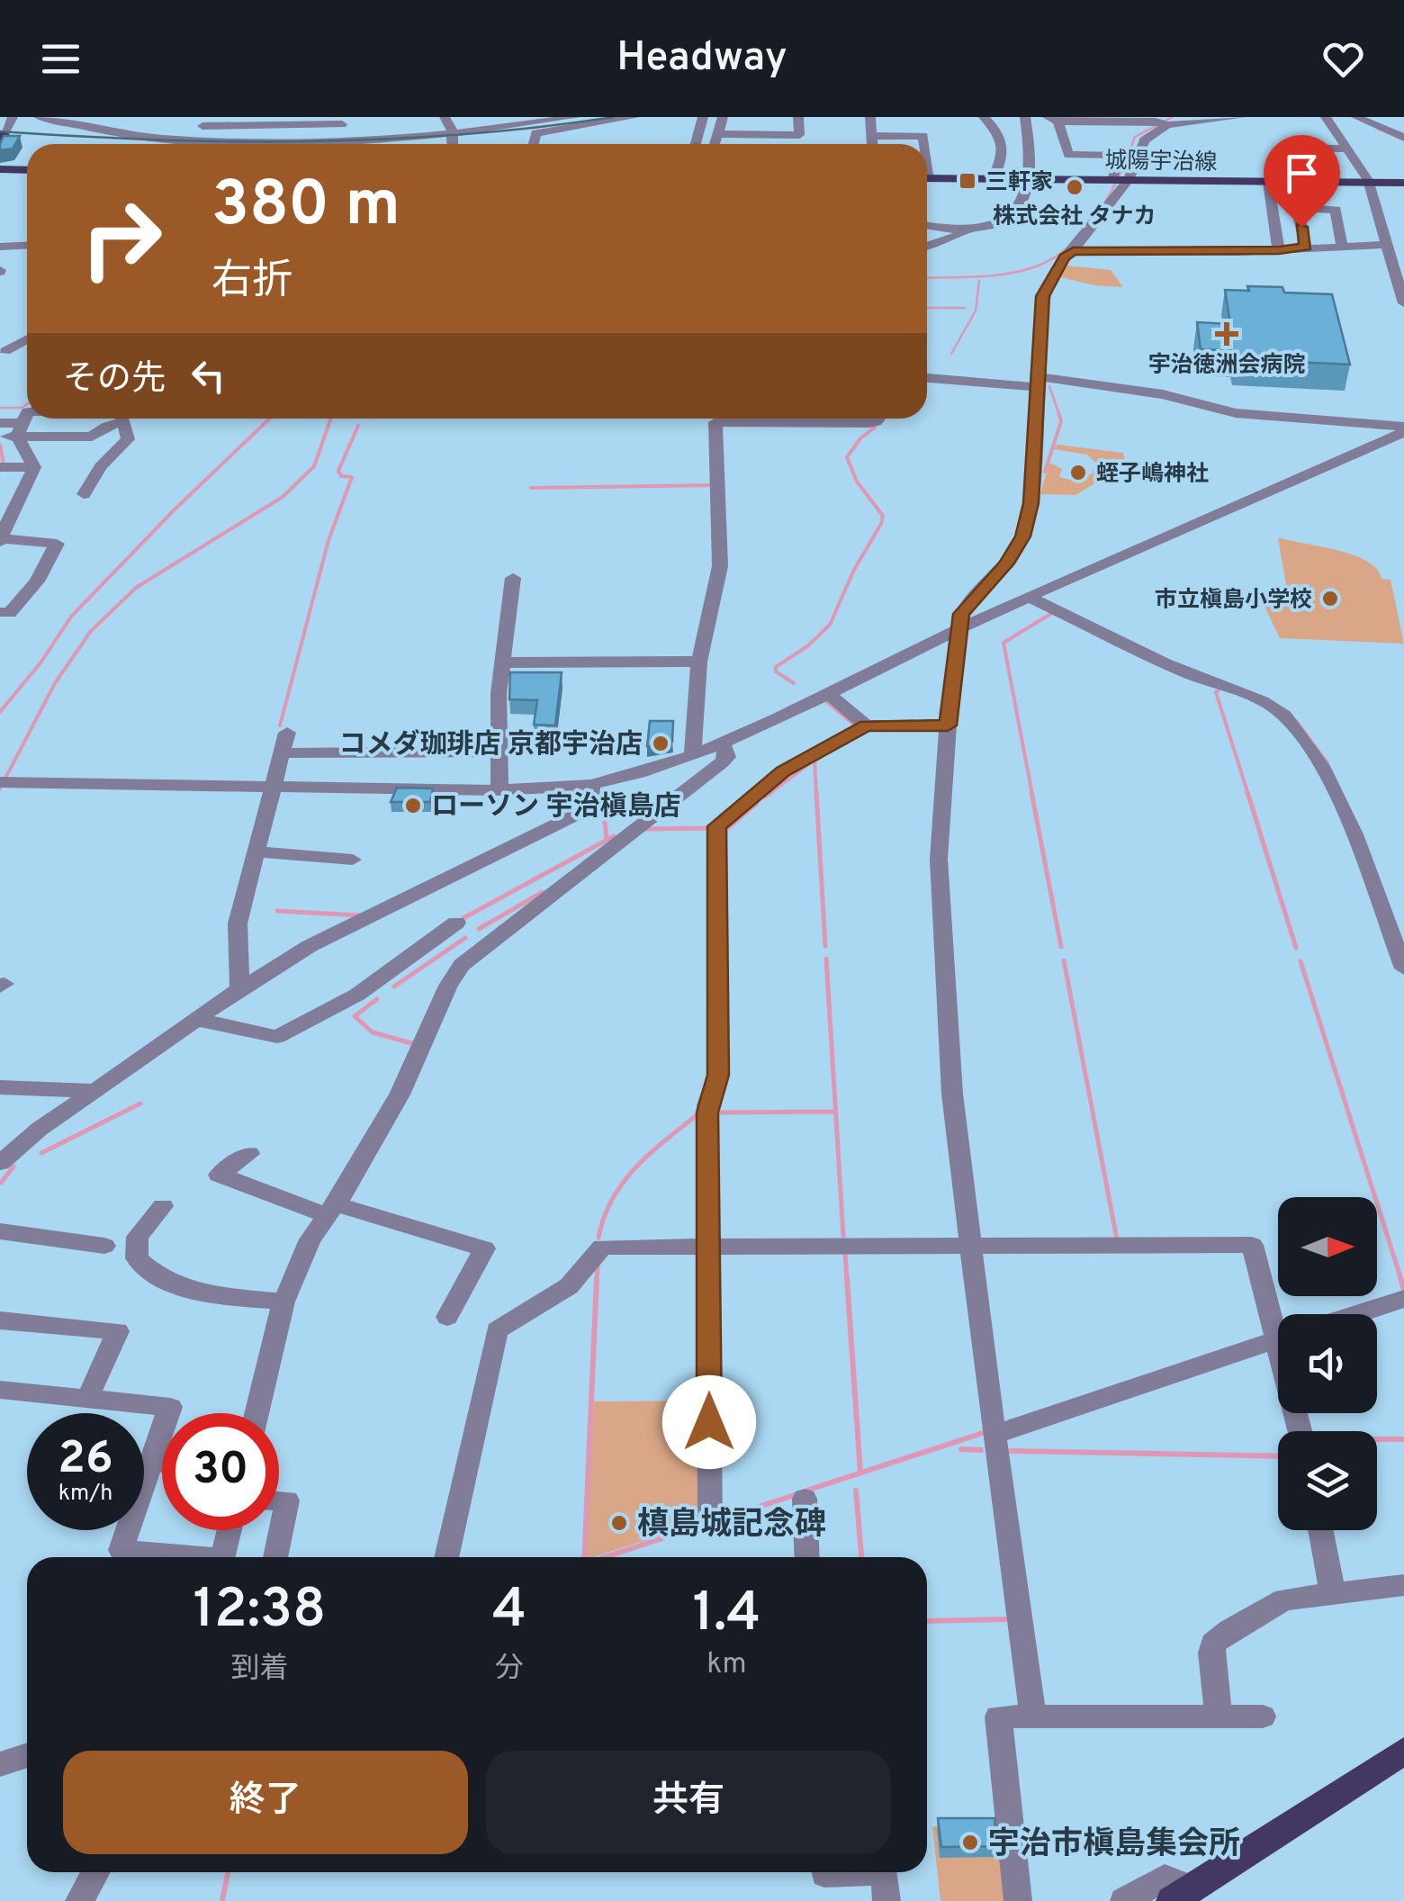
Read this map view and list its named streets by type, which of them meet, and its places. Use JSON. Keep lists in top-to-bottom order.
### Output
{
  "streets": {
    "main road": ["城陽宇治線"]
  },
  "places": {
    "transit": ["三軒家"],
    "other": [
      "株式会社 タナカ",
      "蛭子嶋神社",
      "市立槇島小学校",
      "コメダ珈琲店 京都宇治店",
      "ローソン 宇治槇島店",
      "槙島城記念碑",
      "宇治市槇島集会所"
    ],
    "health": ["宇治徳洲会病院"]
  },
  "north": "right",
  "page": {
    "header": "Headway",
    "turn": ["380 m", "右折"],
    "then": "その先",
    "speed": "26 km/h",
    "limit": "30",
    "eta": [
      "12:38",
      "到着",
      "4",
      "分",
      "1.4",
      "km"
    ],
    "buttons": ["終了", "共有"]
  }
}
